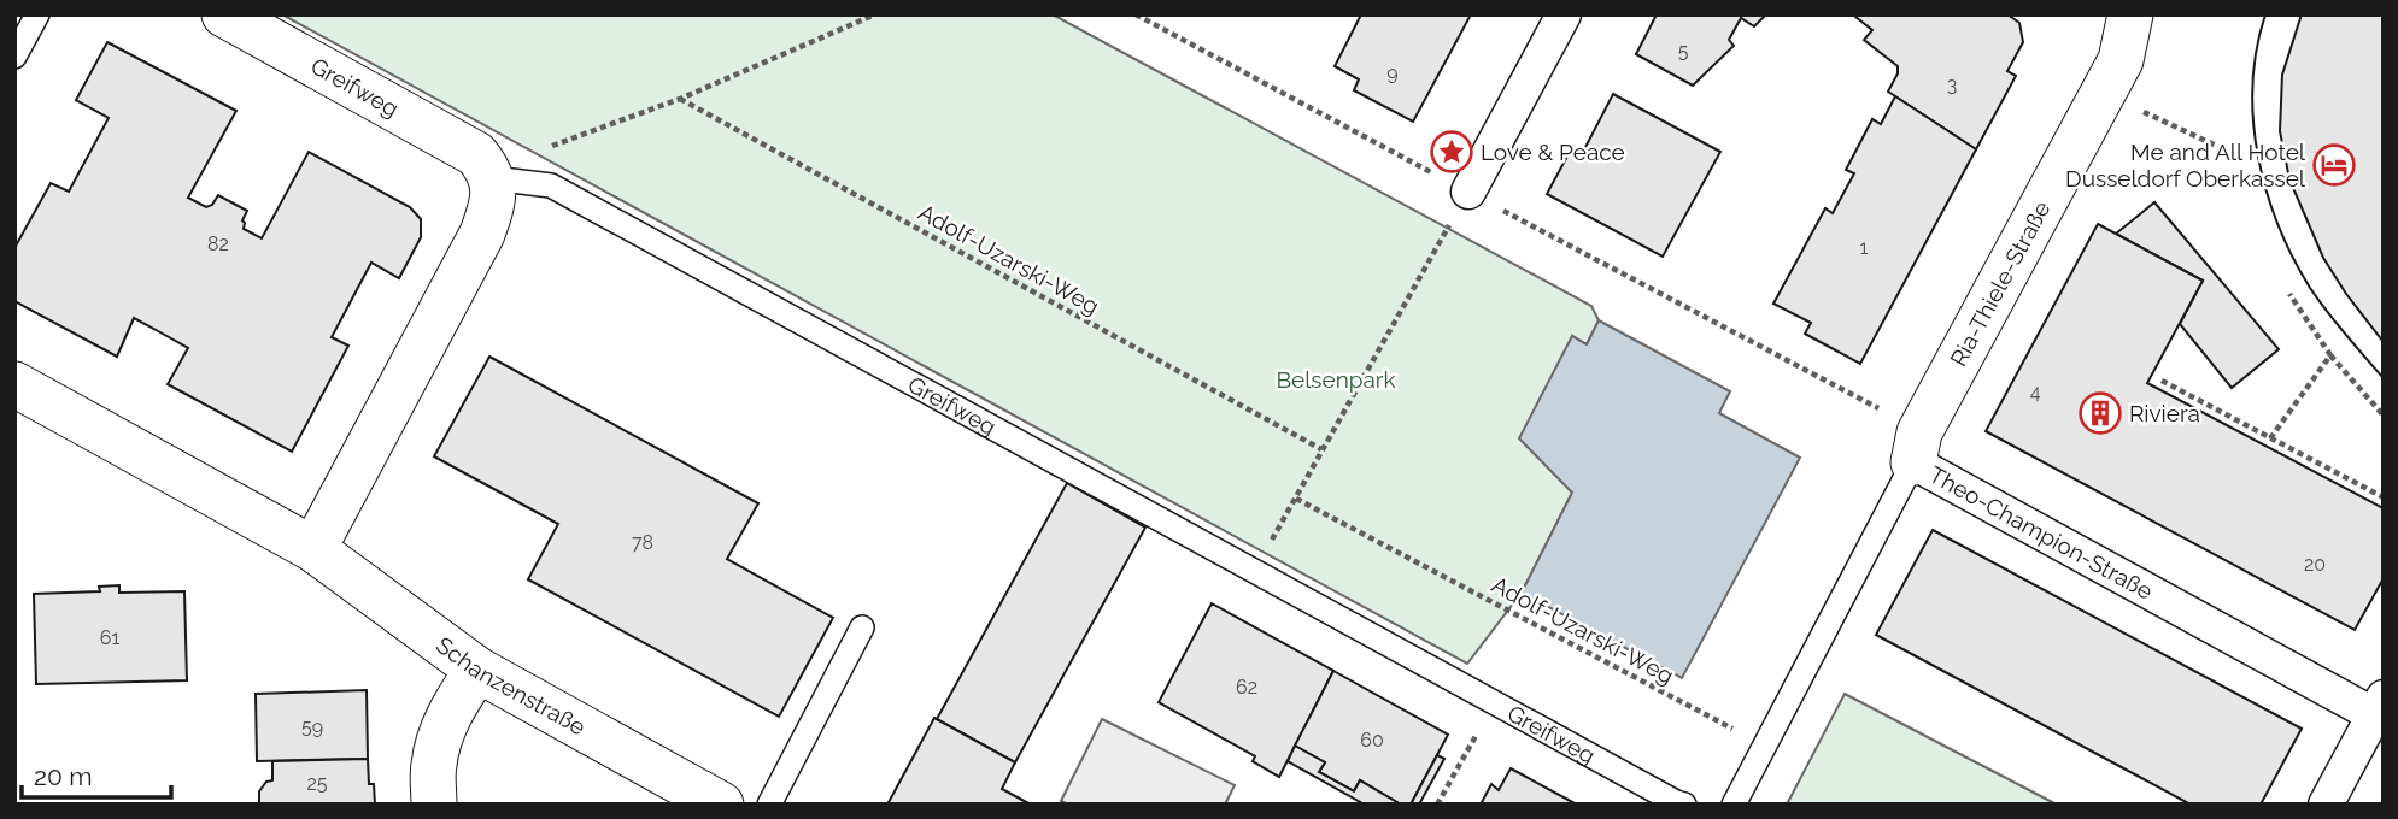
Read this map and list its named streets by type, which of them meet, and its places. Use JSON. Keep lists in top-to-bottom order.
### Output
{
  "streets": {
    "street": [
      "Greifweg",
      "Ria-Thiele-Straße",
      "Theo-Champion-Straße",
      "Schanzenstraße"
    ],
    "path": ["Adolf-Uzarski-Weg"]
  },
  "crossings": [
    ["Adolf-Uzarski-Weg", "Theo-Champion-Straße"],
    ["Ria-Thiele-Straße", "Theo-Champion-Straße"]
  ],
  "parks": ["Belsenpark"],
  "places": {
    "place": ["Love & Peace"],
    "hotel": ["Me and All Hotel Dusseldorf Oberkassel"],
    "building": ["Riviera"]
  },
  "house_numbers": [
    "5",
    "9",
    "3",
    "82",
    "1",
    "4",
    "78",
    "20",
    "61",
    "62",
    "59",
    "60",
    "25"
  ],
  "scale_bar": "20 m"
}
